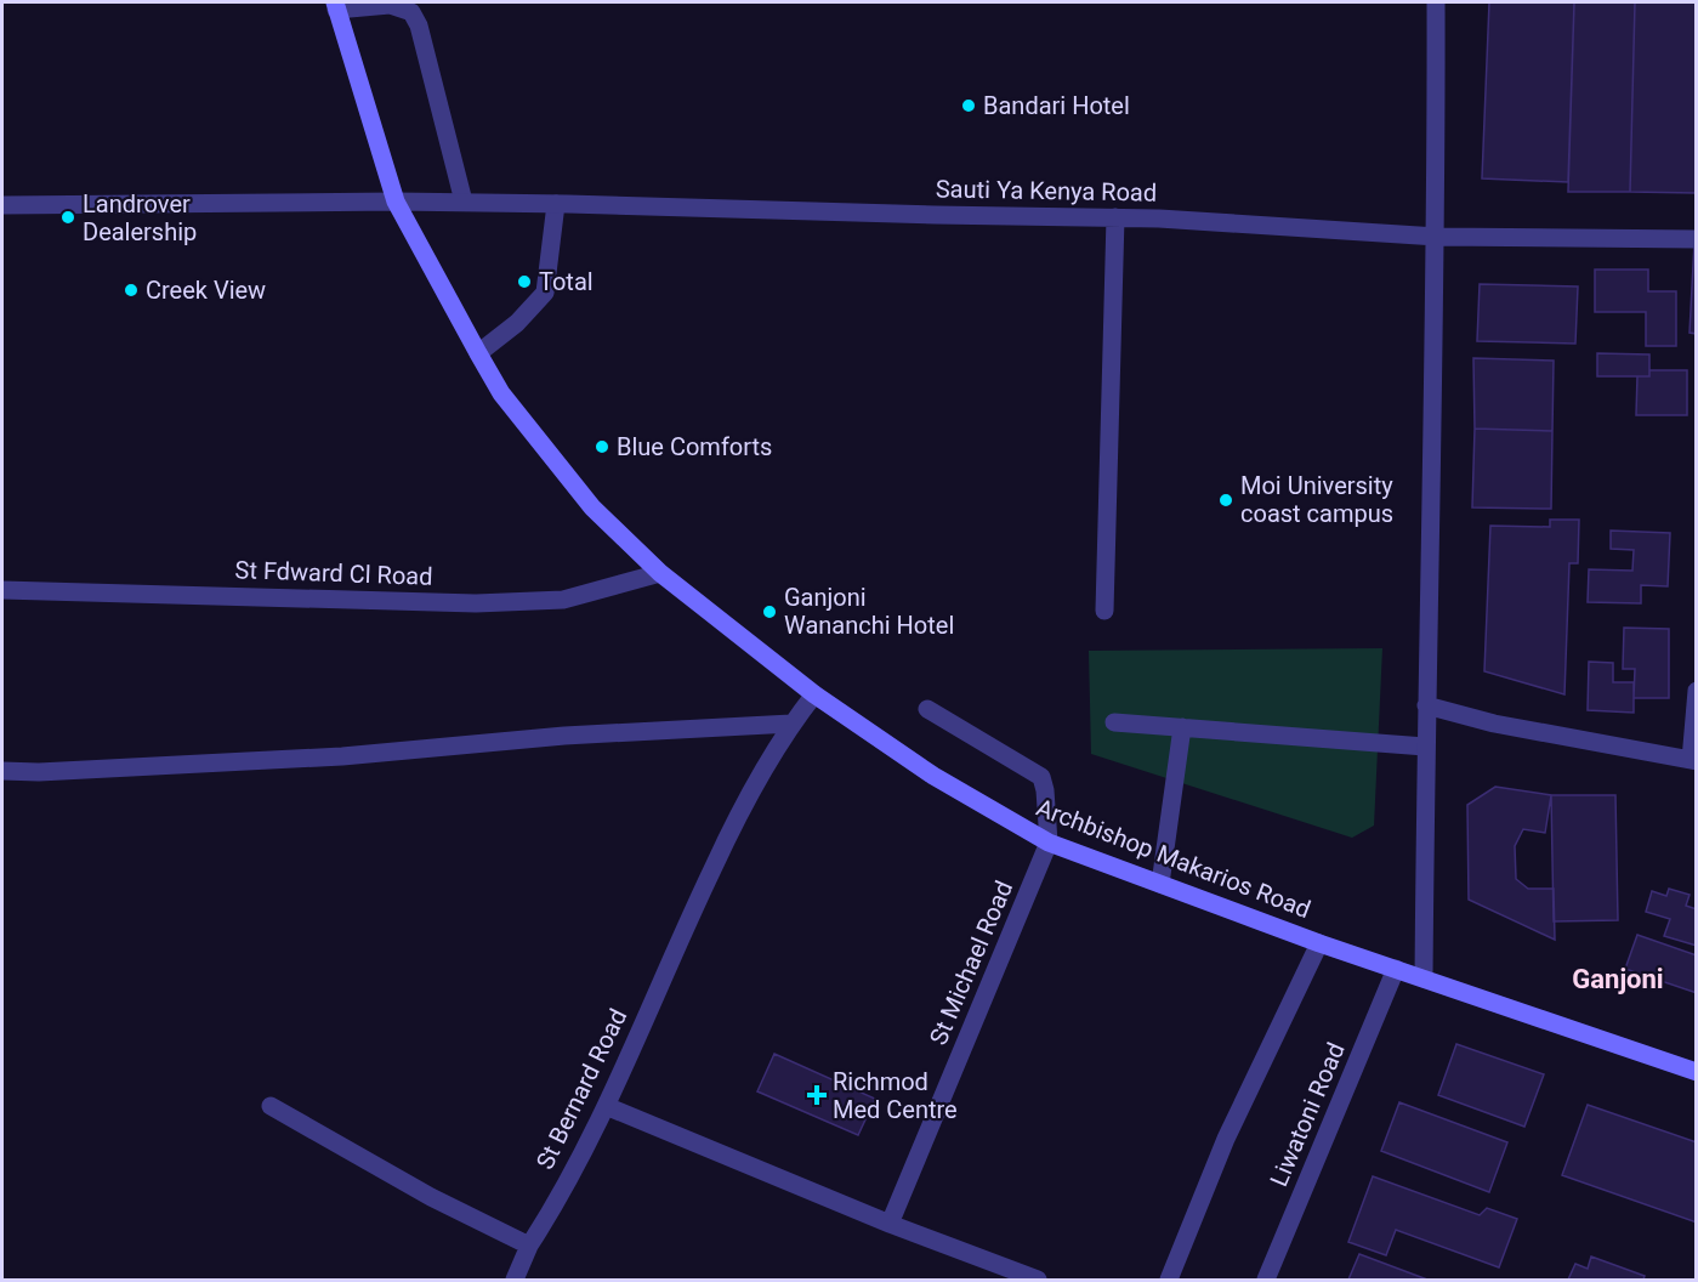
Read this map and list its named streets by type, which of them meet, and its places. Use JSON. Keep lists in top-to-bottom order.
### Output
{
  "streets": {
    "street": [
      "Sauti Ya Kenya Road",
      "St Fdward Cl Road",
      "Archbishop Makarios Road",
      "St Michael Road",
      "St Bernard Road",
      "Liwatoni Road"
    ]
  },
  "crossings": [
    ["Sauti Ya Kenya Road", "Archbishop Makarios Road"],
    ["St Fdward Cl Road", "Archbishop Makarios Road"],
    ["Archbishop Makarios Road", "St Michael Road"],
    ["Archbishop Makarios Road", "St Bernard Road"],
    ["Archbishop Makarios Road", "Liwatoni Road"]
  ],
  "districts": ["Ganjoni"],
  "places": {
    "other": [
      "Bandari Hotel",
      "Landrover Dealership",
      "Total",
      "Creek View",
      "Blue Comforts",
      "Moi University coast campus",
      "Ganjoni Wananchi Hotel"
    ],
    "health": ["Richmod Med Centre"]
  }
}
